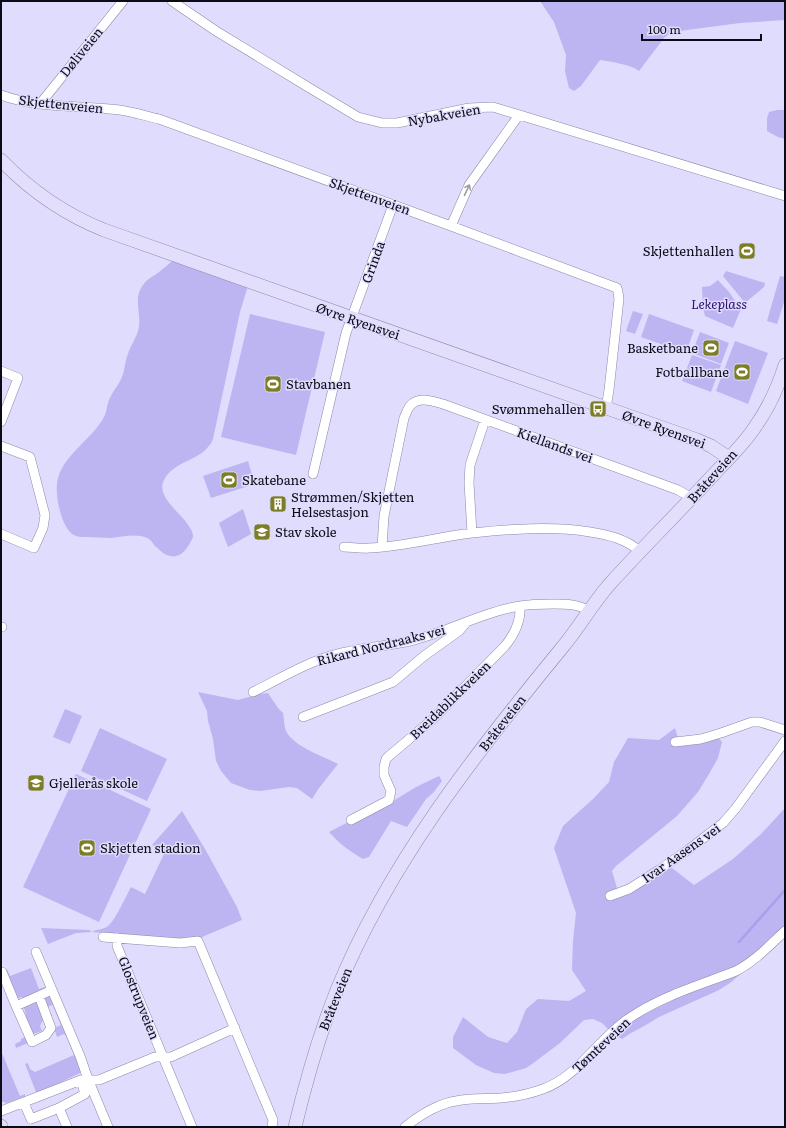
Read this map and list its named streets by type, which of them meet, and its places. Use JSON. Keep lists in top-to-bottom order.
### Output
{
  "streets": {
    "main road": ["Øvre Ryensvei", "Bråteveien"],
    "street": [
      "Døliveien",
      "Skjettenveien",
      "Nybakveien",
      "Grinda",
      "Kiellands vei",
      "Rikard Nordraaks vei",
      "Breidablikkveien",
      "Ivar Aasens vei",
      "Glostrupveien",
      "Tømteveien"
    ]
  },
  "crossings": [
    ["Døliveien", "Skjettenveien"],
    ["Skjettenveien", "Grinda"],
    ["Skjettenveien", "Øvre Ryensvei"],
    ["Grinda", "Øvre Ryensvei"],
    ["Øvre Ryensvei", "Bråteveien"],
    ["Kiellands vei", "Bråteveien"],
    ["Bråteveien", "Rikard Nordraaks vei"],
    ["Rikard Nordraaks vei", "Breidablikkveien"]
  ],
  "parks": ["Lekeplass"],
  "places": {
    "sports": [
      "Skjettenhallen",
      "Basketbane",
      "Fotballbane",
      "Stavbanen",
      "Skatebane",
      "Skjetten stadion"
    ],
    "bus stop": ["Svømmehallen"],
    "building": ["Strømmen/Skjetten Helsestasjon"],
    "school or university": ["Stav skole", "Gjellerås skole"]
  },
  "scale_bar": "100 m"
}
